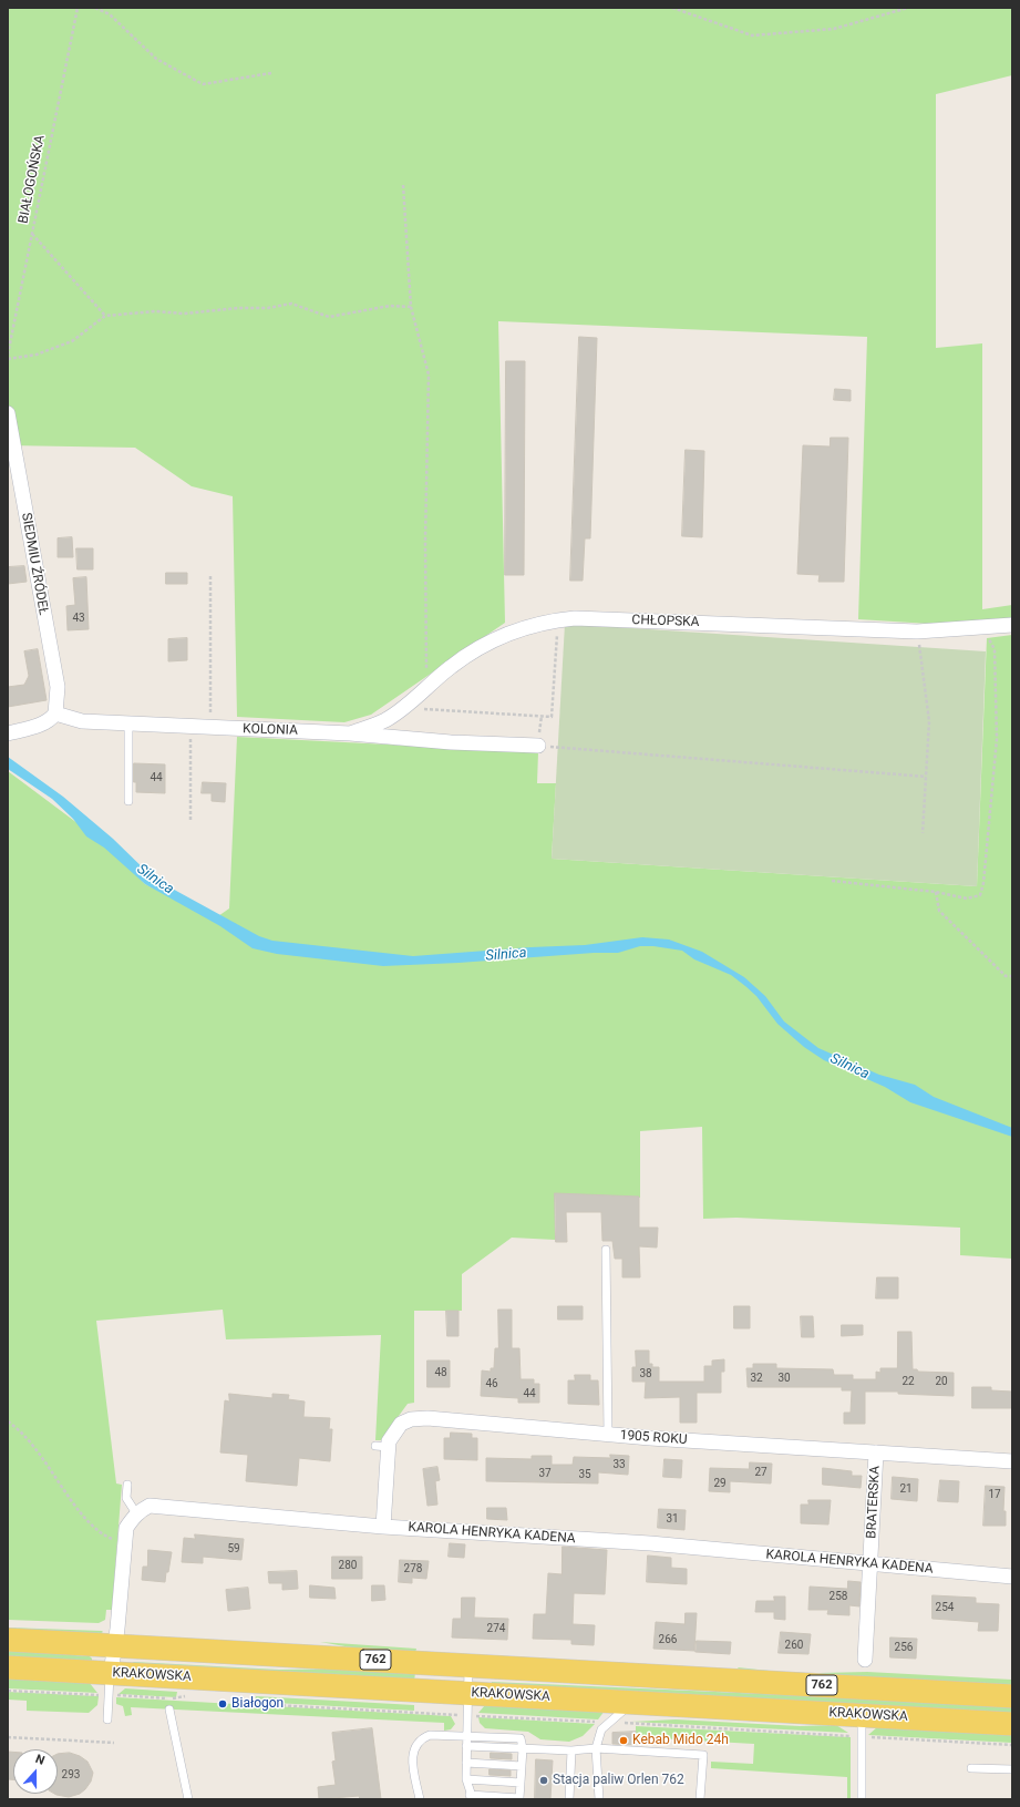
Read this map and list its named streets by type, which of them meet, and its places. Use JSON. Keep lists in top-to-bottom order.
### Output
{
  "streets": {
    "main road": ["762", "KRAKOWSKA"],
    "street": [
      "SIEDMIU ŹRÓDEŁ",
      "CHŁOPSKA",
      "KOLONIA",
      "1905 ROKU",
      "BRATERSKA",
      "KAROLA HENRYKA KADENA"
    ],
    "path": ["BIAŁOGOŃSKA"]
  },
  "crossings": [
    ["SIEDMIU ŹRÓDEŁ", "KOLONIA"],
    ["CHŁOPSKA", "KOLONIA"],
    ["1905 ROKU", "BRATERSKA"],
    ["1905 ROKU", "KAROLA HENRYKA KADENA"],
    ["BRATERSKA", "KAROLA HENRYKA KADENA"]
  ],
  "water": ["Silnica"],
  "places": ["Białogon", "Kebab Mido 24h", "Stacja paliw Orlen 762"],
  "house_numbers": [
    "43",
    "44",
    "48",
    "38",
    "32",
    "30",
    "22",
    "20",
    "46",
    "44",
    "33",
    "27",
    "37",
    "35",
    "29",
    "21",
    "17",
    "31",
    "59",
    "280",
    "278",
    "258",
    "254",
    "274",
    "266",
    "260",
    "256",
    "293"
  ],
  "north": "top"
}
